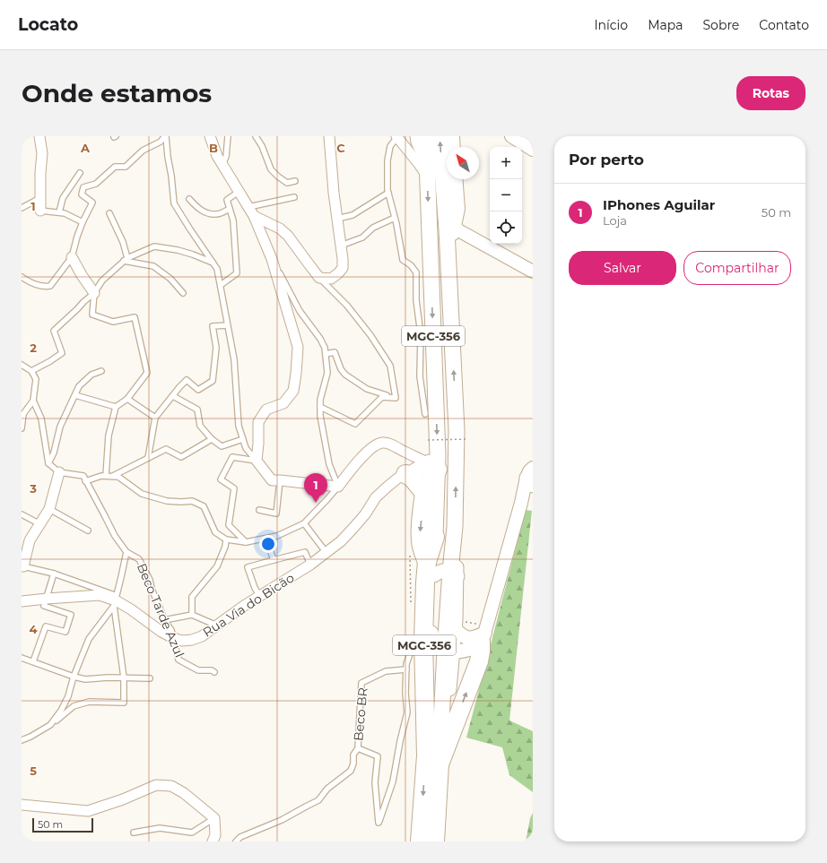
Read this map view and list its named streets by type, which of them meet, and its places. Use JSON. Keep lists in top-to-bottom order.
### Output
{
  "streets": {
    "highway": ["MGC-356"],
    "street": ["Rua Via do Bicão"],
    "lane": ["Beco Tarde Azul", "Beco BR"]
  },
  "crossings": [
    ["MGC-356", "Rua Via do Bicão"],
    ["Rua Via do Bicão", "Beco Tarde Azul"]
  ],
  "scale_bar": "50 m",
  "north": "top left",
  "page": {
    "header": "Locato",
    "nav": [
      "Início",
      "Mapa",
      "Sobre",
      "Contato"
    ],
    "buttons": [
      "Rotas",
      ["Salvar", "Compartilhar"]
    ],
    "title": "Onde estamos",
    "heading": "Por perto",
    "map_buttons": ["+", "−"],
    "list": [
      {
        "mark": "1",
        "name": "IPhones Aguilar",
        "note": "Loja",
        "value": "50 m"
      }
    ],
    "pins": "1",
    "scale": "50 m"
  },
  "grid": {
    "columns": ["A", "B", "C"],
    "rows": [
      "1",
      "2",
      "3",
      "4",
      "5"
    ]
  }
}
